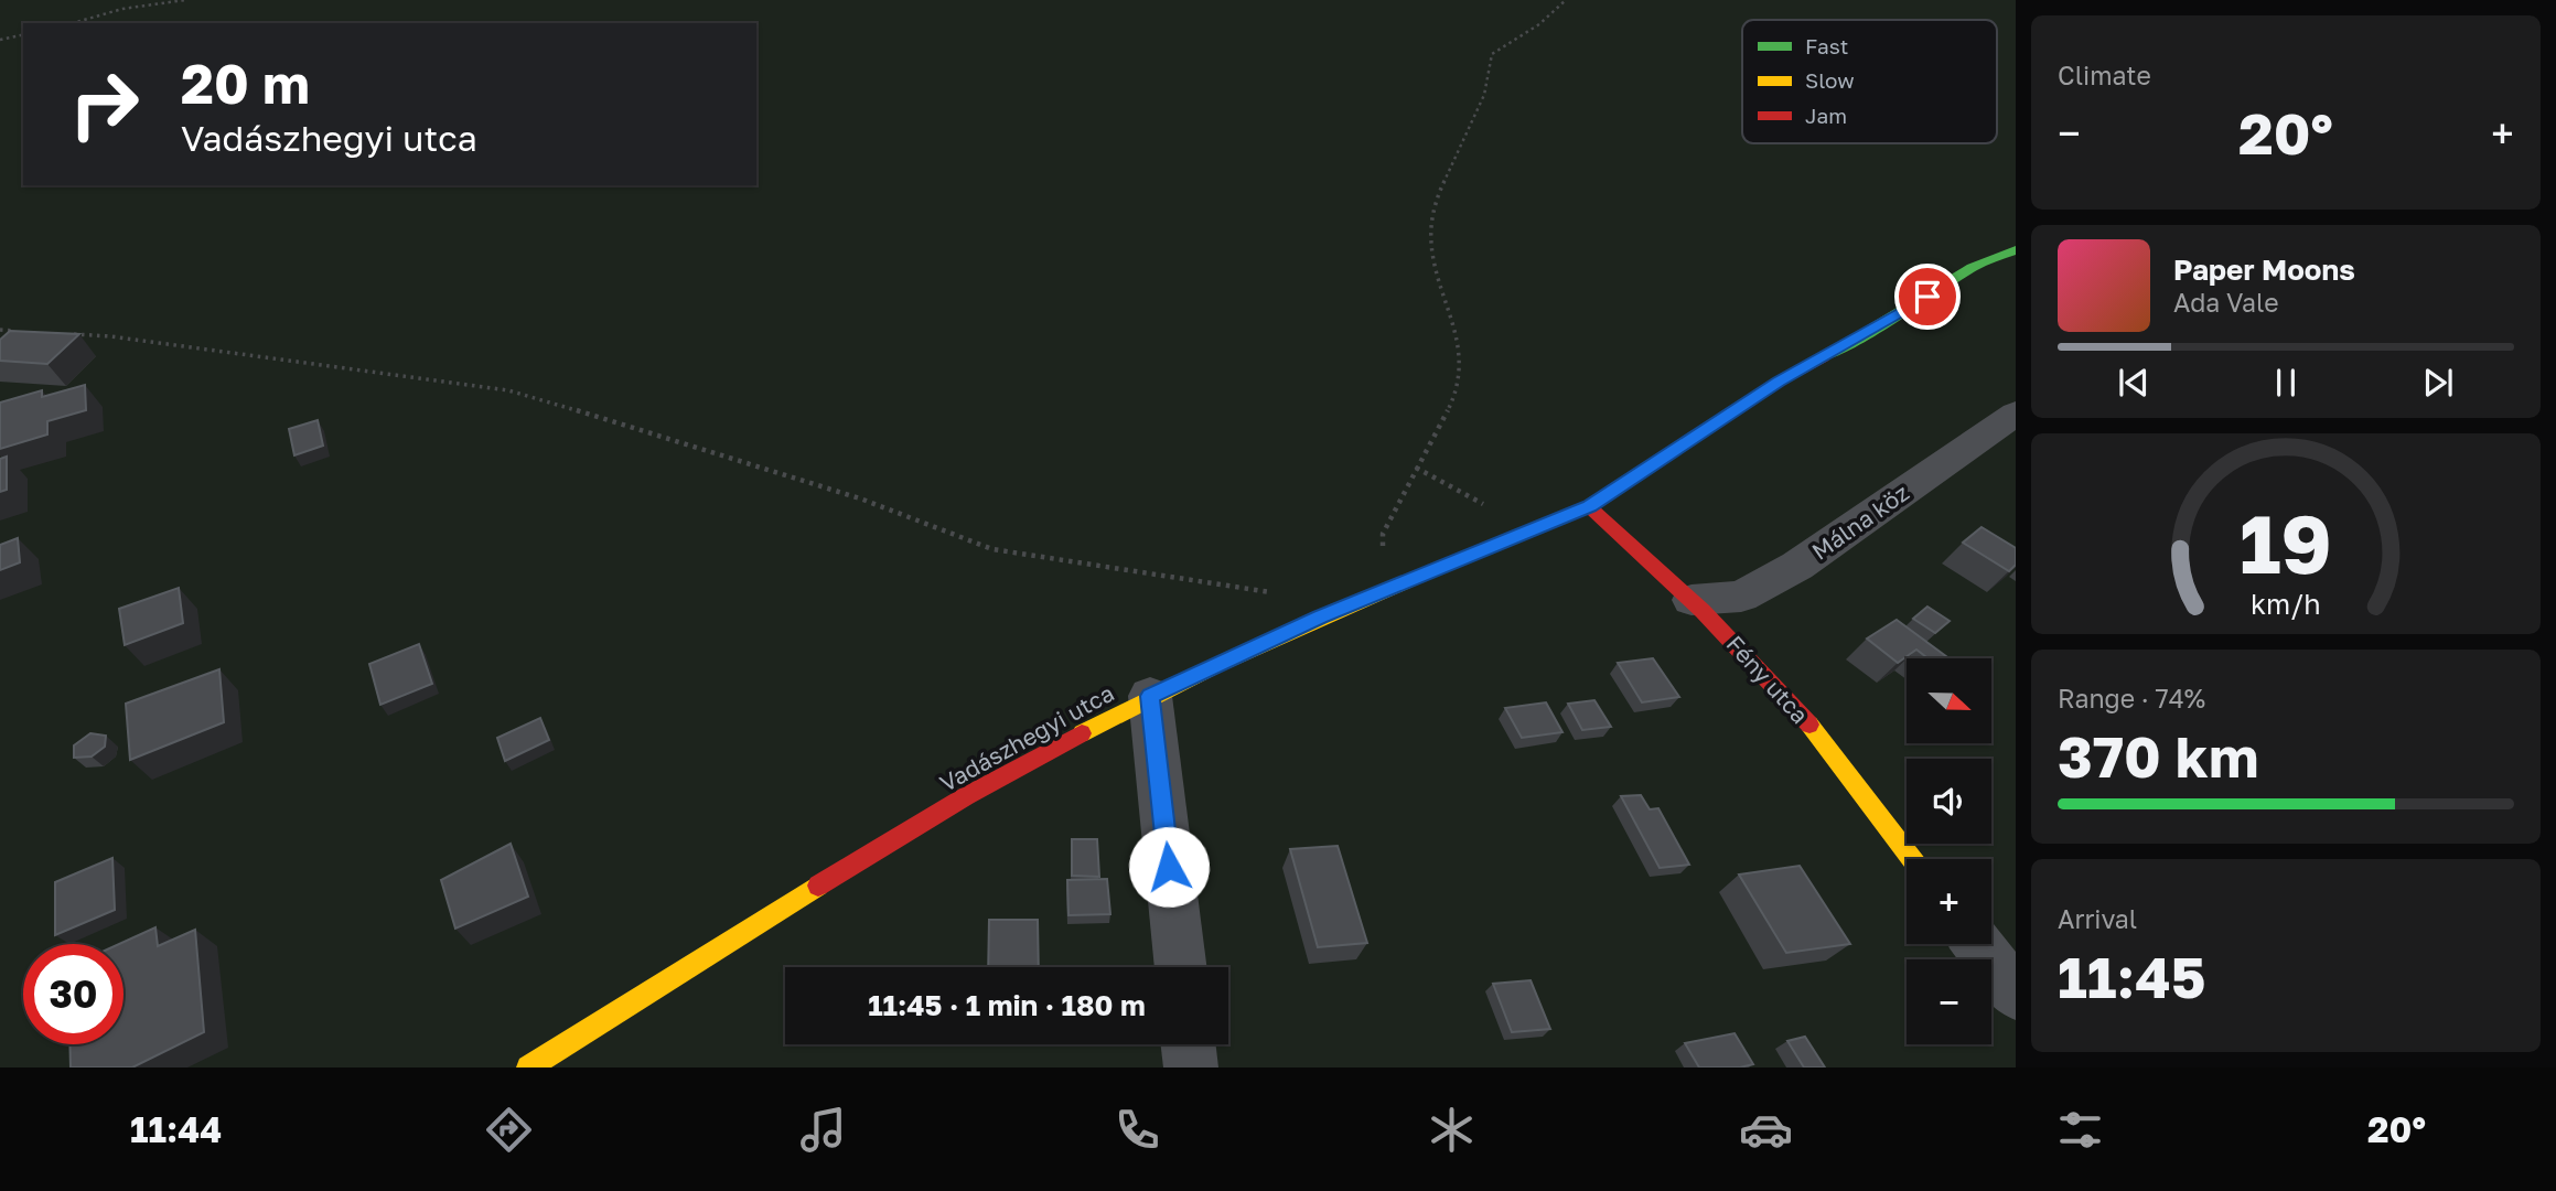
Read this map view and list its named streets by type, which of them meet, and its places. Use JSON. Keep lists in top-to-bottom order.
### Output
{
  "streets": {
    "street": ["Málna köz", "Fény utca", "Vadászhegyi utca"]
  },
  "crossings": [
    ["Málna köz", "Fény utca"],
    ["Fény utca", "Vadászhegyi utca"]
  ],
  "legend": ["Fast", "Slow", "Jam"],
  "north": "right",
  "page": {
    "tile": [
      "Climate",
      ["Range · 74%", "370 km"],
      ["Arrival", "11:45"]
    ],
    "turn": ["20 m", "Vadászhegyi utca"],
    "heat": ["−", "20°", "+"],
    "song": ["Paper Moons", "Ada Vale"],
    "map_buttons": ["+", "−"],
    "limit": "30",
    "trip": "11:45 · 1 min · 180 m",
    "tabs": ["11:44", "20°"],
    "gauge": ["19", "km/h"]
  }
}
